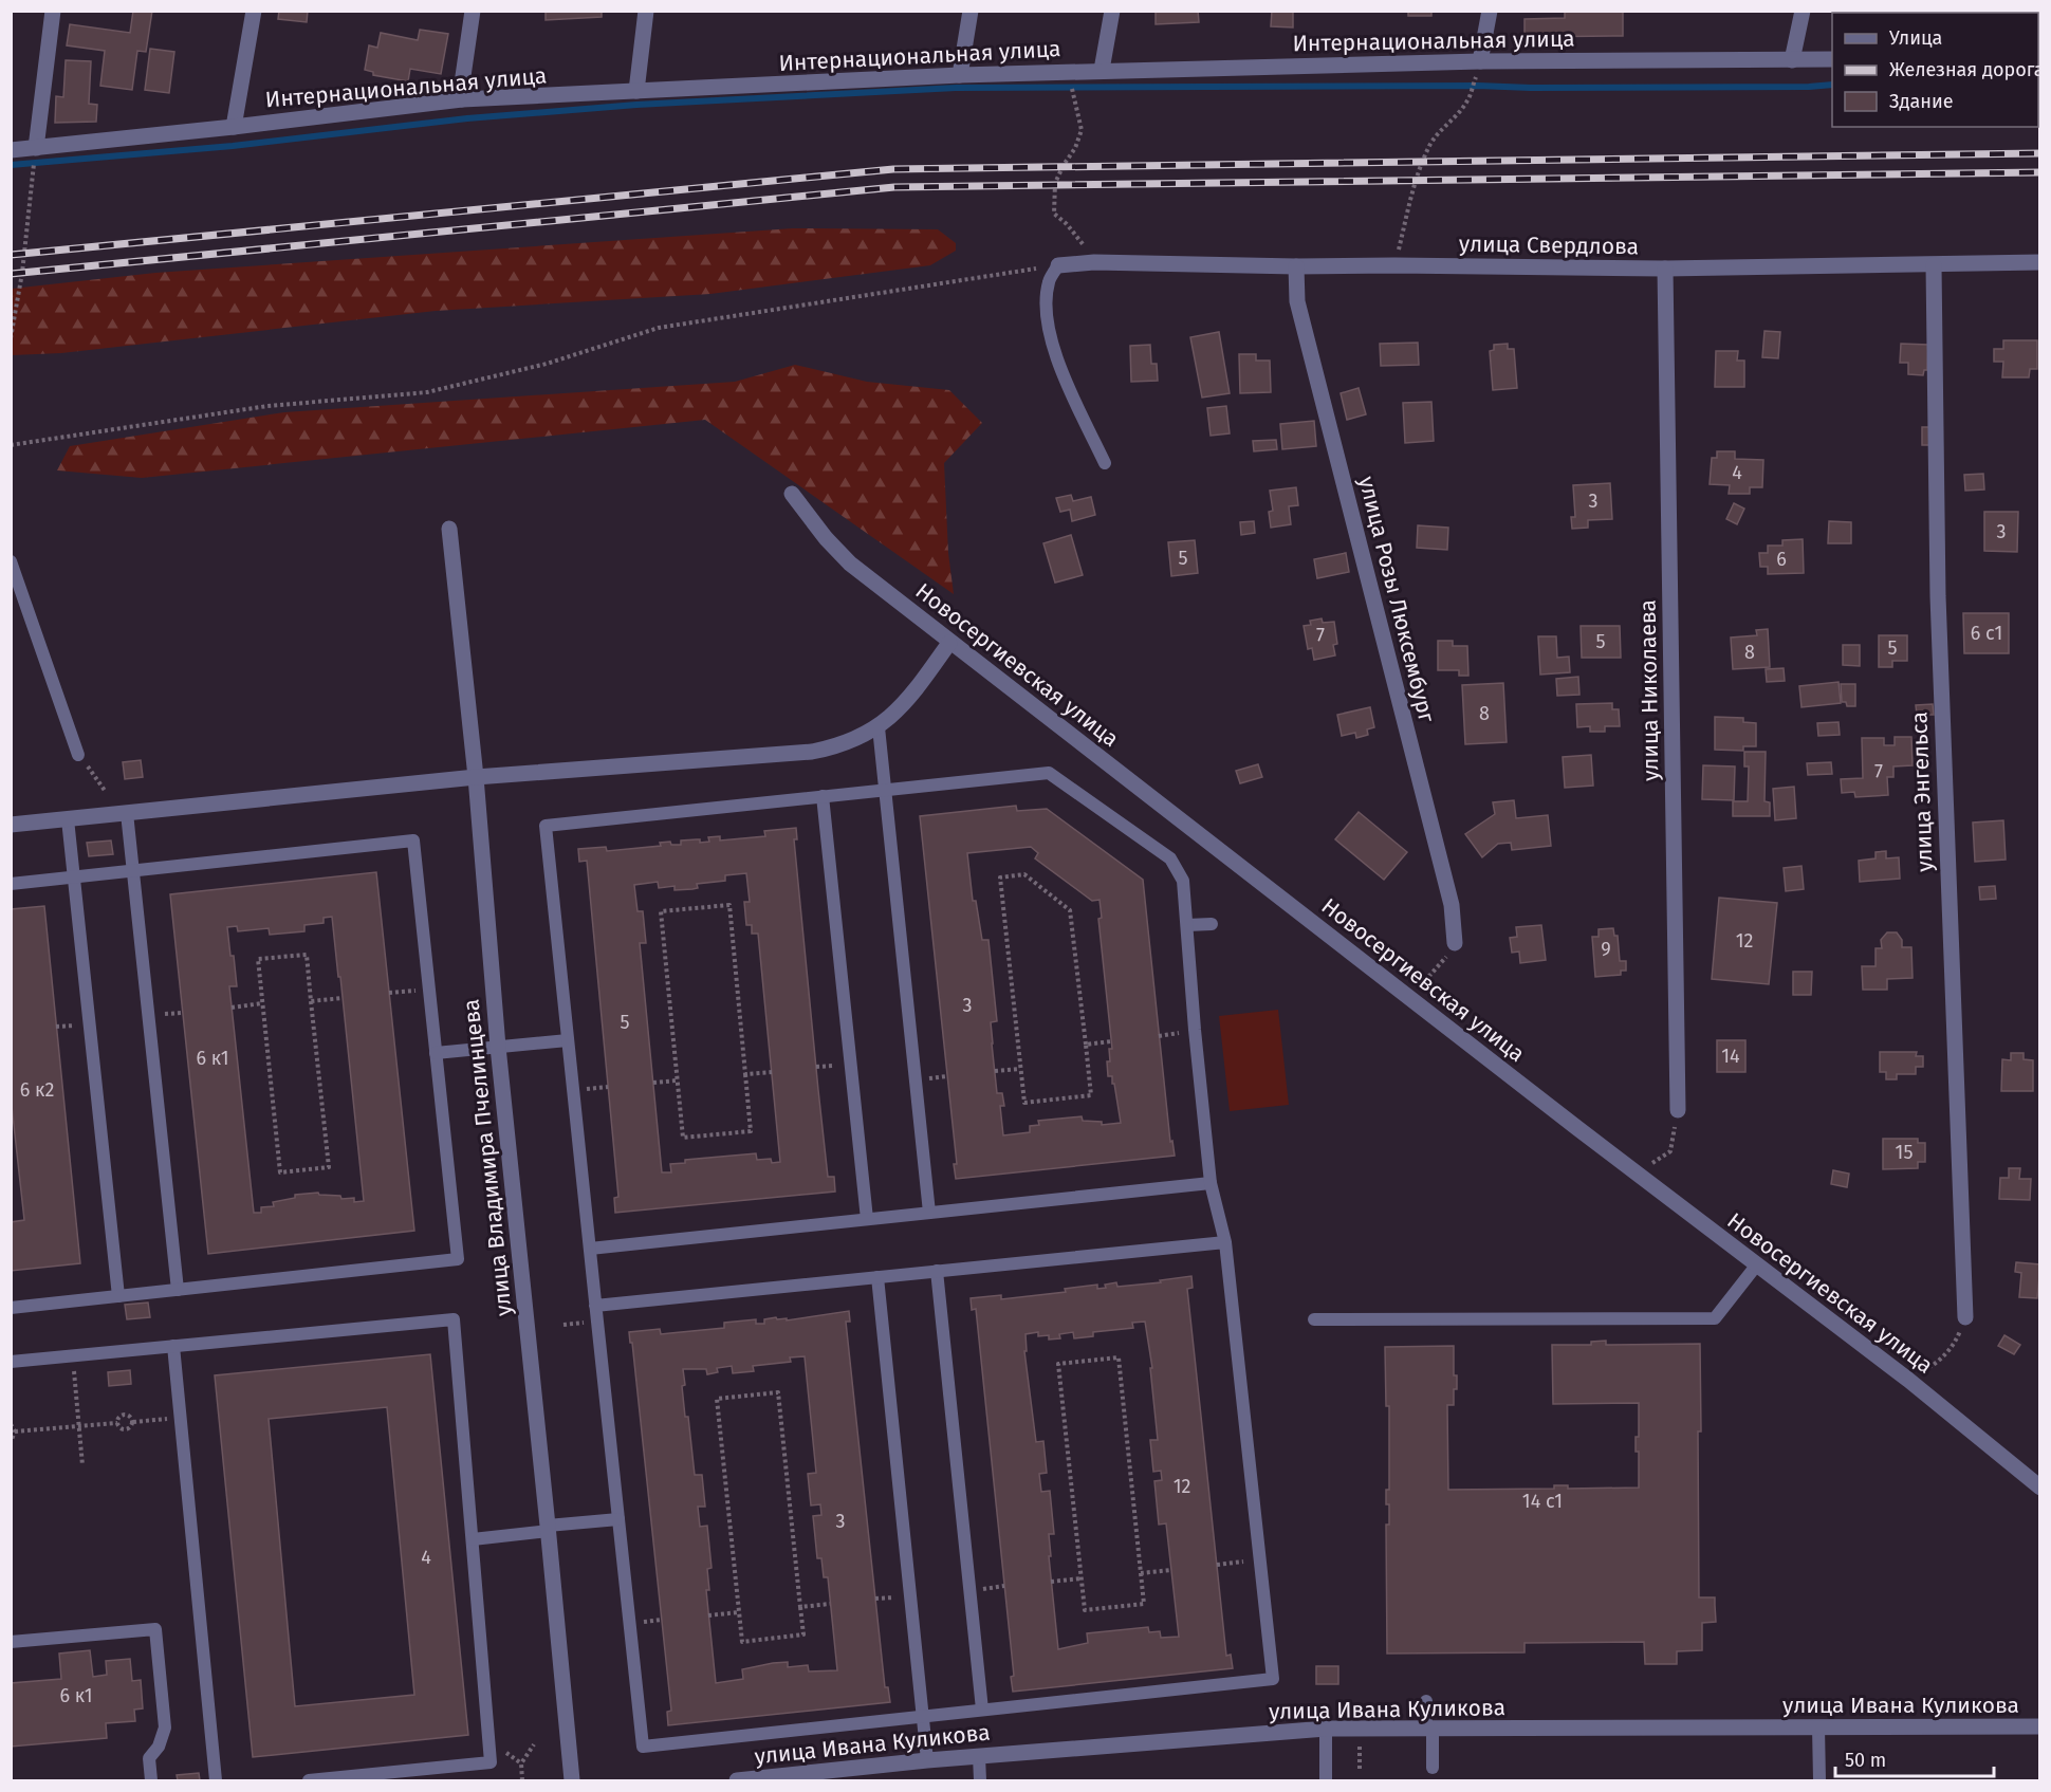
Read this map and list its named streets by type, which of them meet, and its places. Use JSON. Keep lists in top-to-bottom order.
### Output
{
  "streets": {
    "street": [
      "Интернациональная улица",
      "улица Свердлова",
      "улица Розы Люксембург",
      "Новосергиевская улица",
      "улица Николаева",
      "улица Энгельса",
      "улица Владимира Пчелинцева",
      "улица Ивана Куликова"
    ]
  },
  "crossings": [
    ["улица Свердлова", "улица Розы Люксембург"],
    ["улица Свердлова", "улица Николаева"],
    ["улица Свердлова", "улица Энгельса"]
  ],
  "house_numbers": [
    "4",
    "3",
    "3",
    "5",
    "6",
    "6 с1",
    "7",
    "5",
    "5",
    "8",
    "8",
    "7",
    "12",
    "9",
    "3",
    "5",
    "14",
    "6 к1",
    "6 к2",
    "15",
    "12",
    "14 с1",
    "3",
    "4",
    "6 к1"
  ],
  "legend": ["Улица", "Железная дорога", "Здание"],
  "scale_bar": "50 m"
}
